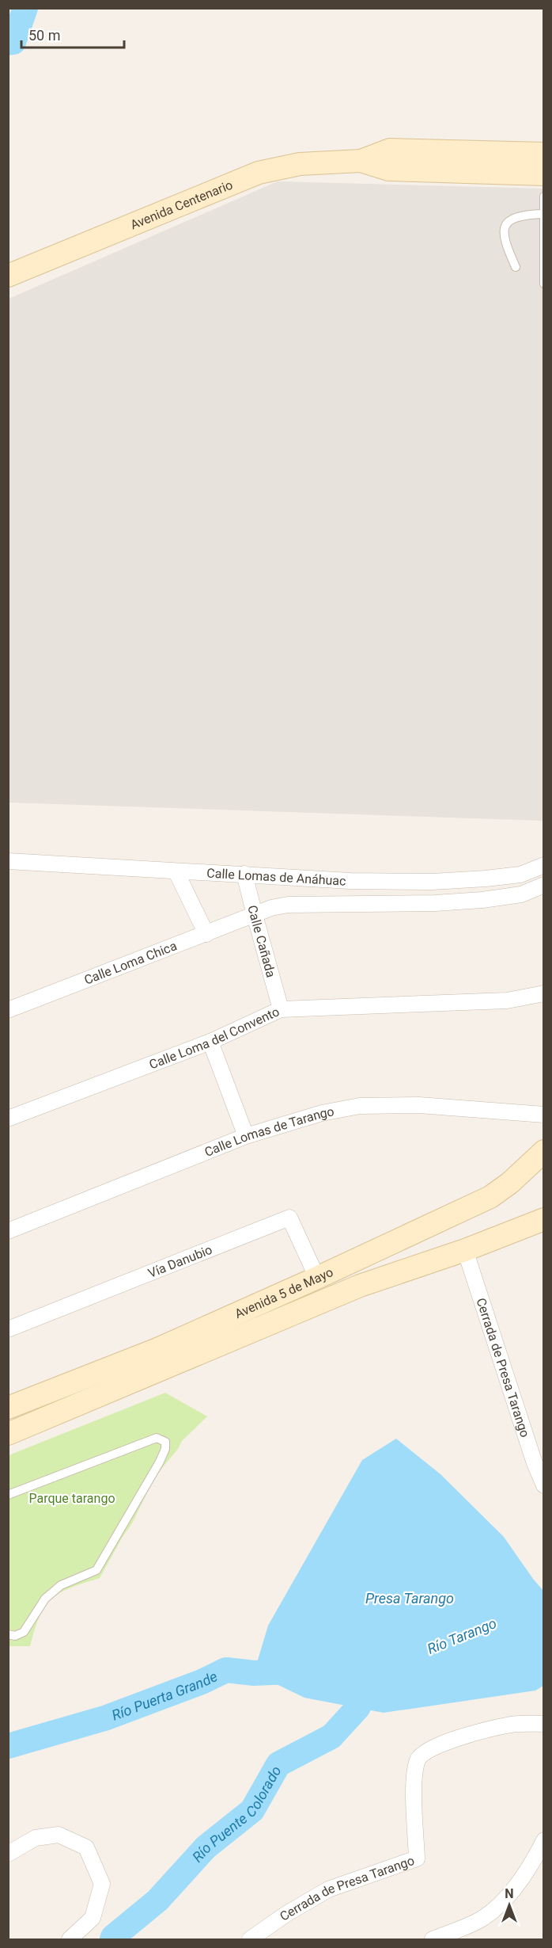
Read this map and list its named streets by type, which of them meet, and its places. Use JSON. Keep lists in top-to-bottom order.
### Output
{
  "streets": {
    "main road": ["Avenida Centenario", "Avenida 5 de Mayo"],
    "street": [
      "Calle Lomas de Anáhuac",
      "Calle Cañada",
      "Calle Loma Chica",
      "Calle Loma del Convento",
      "Calle Lomas de Tarango",
      "Vía Danubio",
      "Cerrada de Presa Tarango"
    ]
  },
  "crossings": [
    ["Calle Lomas de Anáhuac", "Calle Cañada"],
    ["Calle Lomas de Anáhuac", "Calle Loma Chica"],
    ["Calle Cañada", "Calle Loma Chica"],
    ["Calle Cañada", "Calle Loma del Convento"],
    ["Vía Danubio", "Avenida 5 de Mayo"],
    ["Avenida 5 de Mayo", "Cerrada de Presa Tarango"]
  ],
  "water": [
    "Presa Tarango",
    "Río Tarango",
    "Río Puerta Grande",
    "Río Puente Colorado"
  ],
  "parks": ["Parque tarango"],
  "scale_bar": "50 m",
  "north": "top"
}
